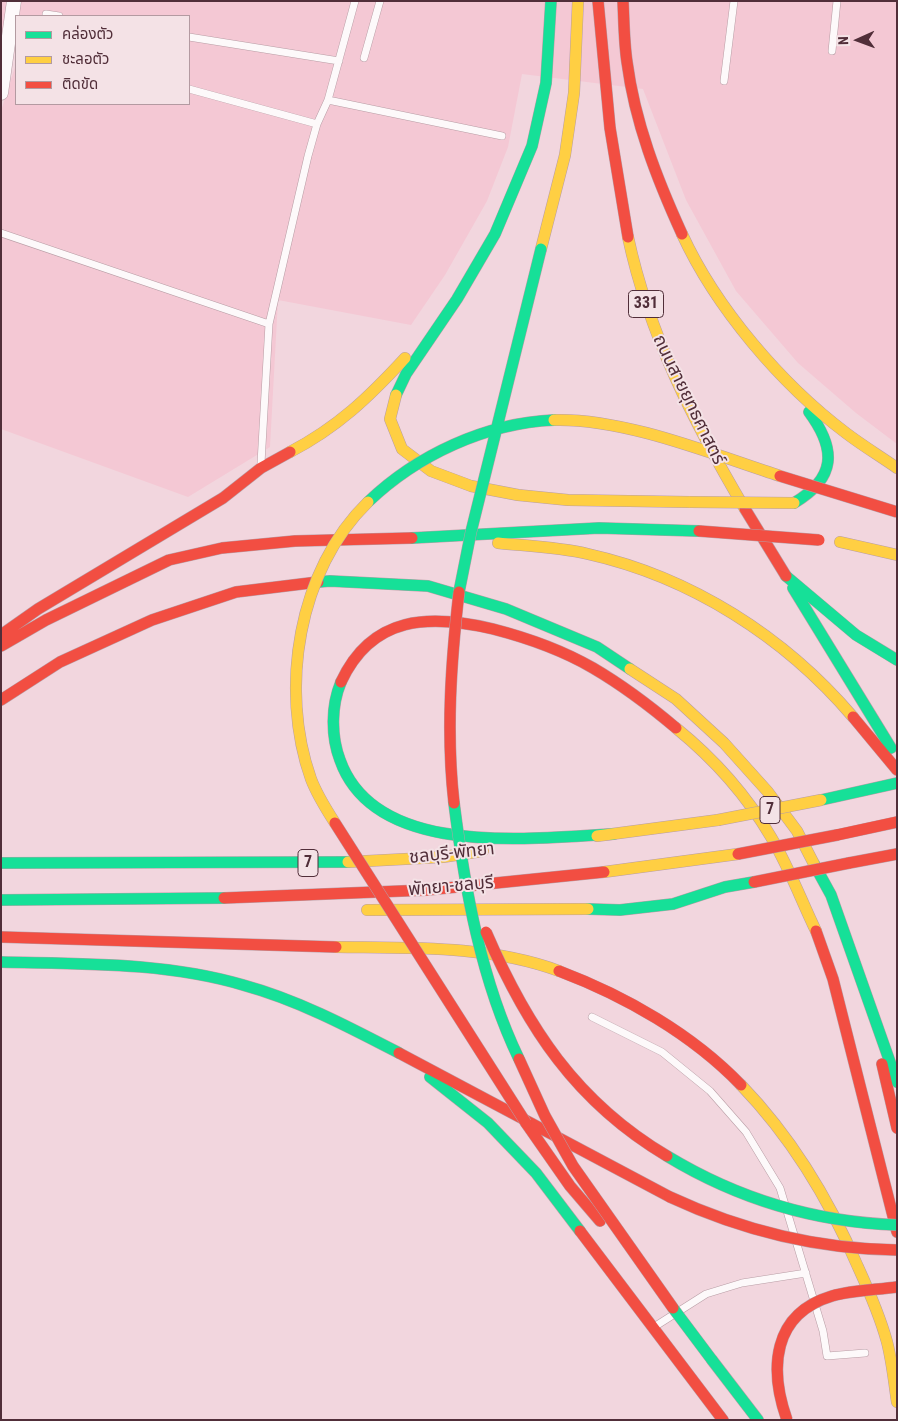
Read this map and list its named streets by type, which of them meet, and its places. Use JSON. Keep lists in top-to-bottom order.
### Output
{
  "streets": {
    "main road": [
      "331",
      "ถนนสายยุทธศาสตร์",
      "7",
      "ชลบุรี-พัทยา",
      "พัทยา-ชลบุรี"
    ]
  },
  "legend": ["คล่องตัว", "ชะลอตัว", "ติดขัด"],
  "north": "left"
}
